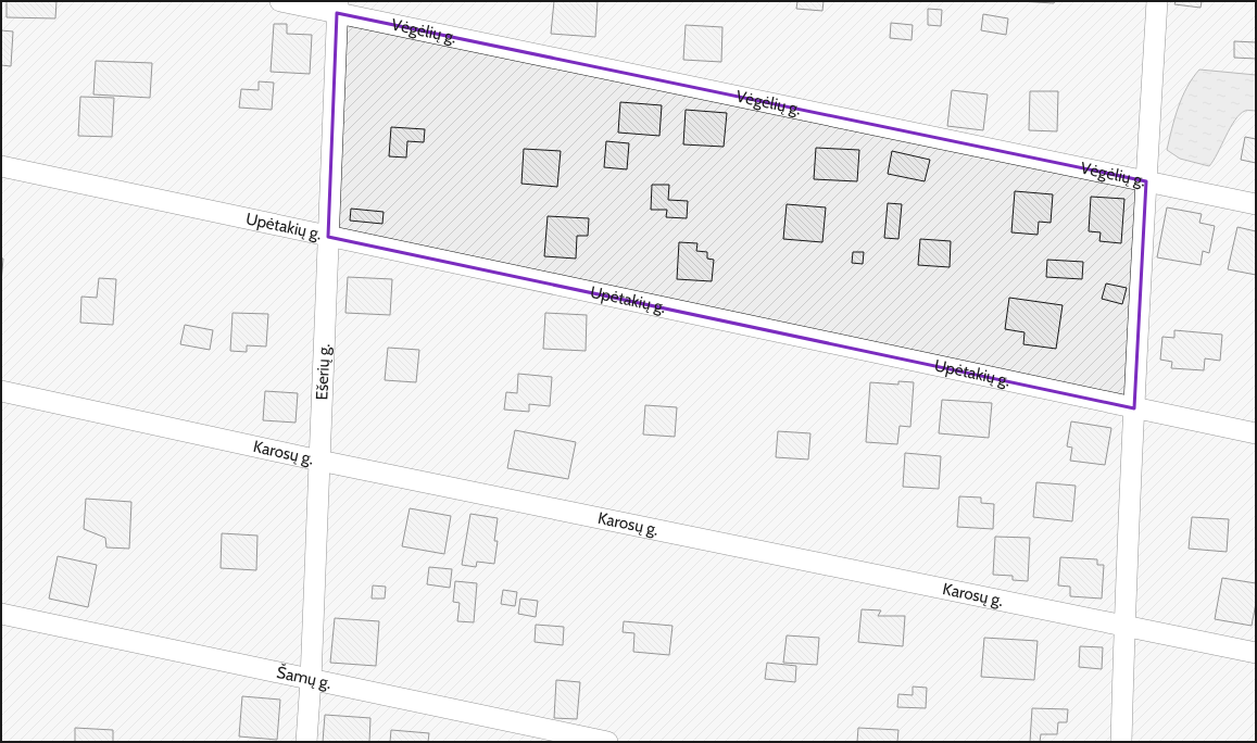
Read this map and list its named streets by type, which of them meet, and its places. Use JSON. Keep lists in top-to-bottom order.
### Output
{
  "streets": {
    "street": [
      "Vėgėlių g.",
      "Upėtakių g.",
      "Ešerių g.",
      "Karosų g.",
      "Šamų g."
    ]
  },
  "crossings": [
    ["Vėgėlių g.", "Ešerių g."],
    ["Upėtakių g.", "Ešerių g."],
    ["Ešerių g.", "Karosų g."],
    ["Ešerių g.", "Šamų g."]
  ]
}
